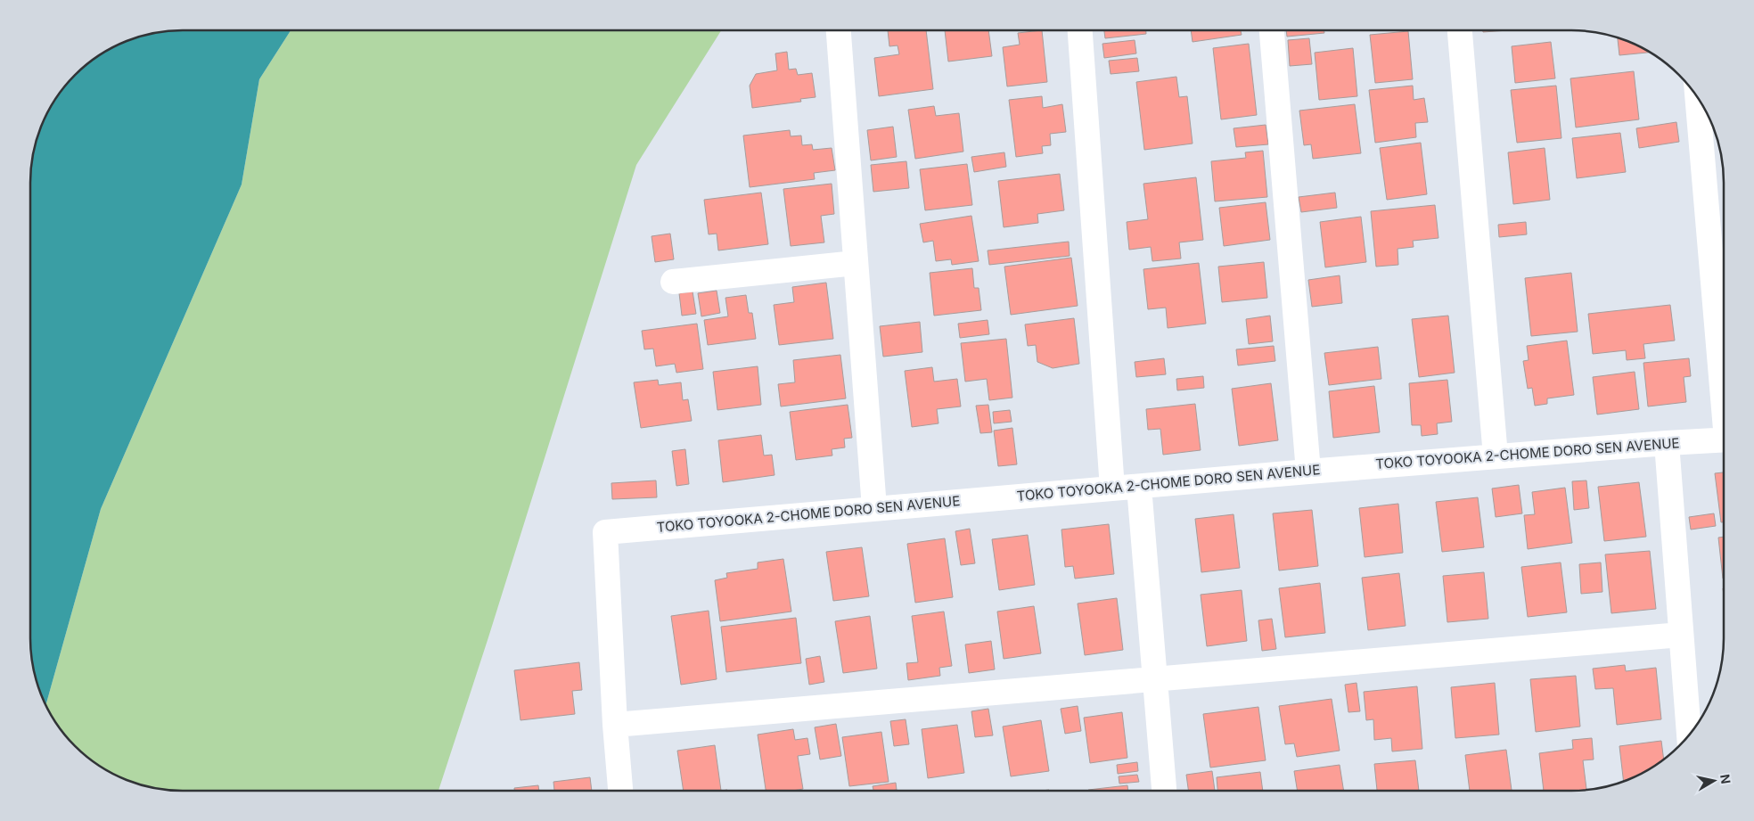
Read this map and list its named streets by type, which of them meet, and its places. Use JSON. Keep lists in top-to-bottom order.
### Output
{
  "streets": {
    "street": ["TOKO TOYOOKA 2-CHOME DORO SEN AVENUE"]
  },
  "north": "right"
}
